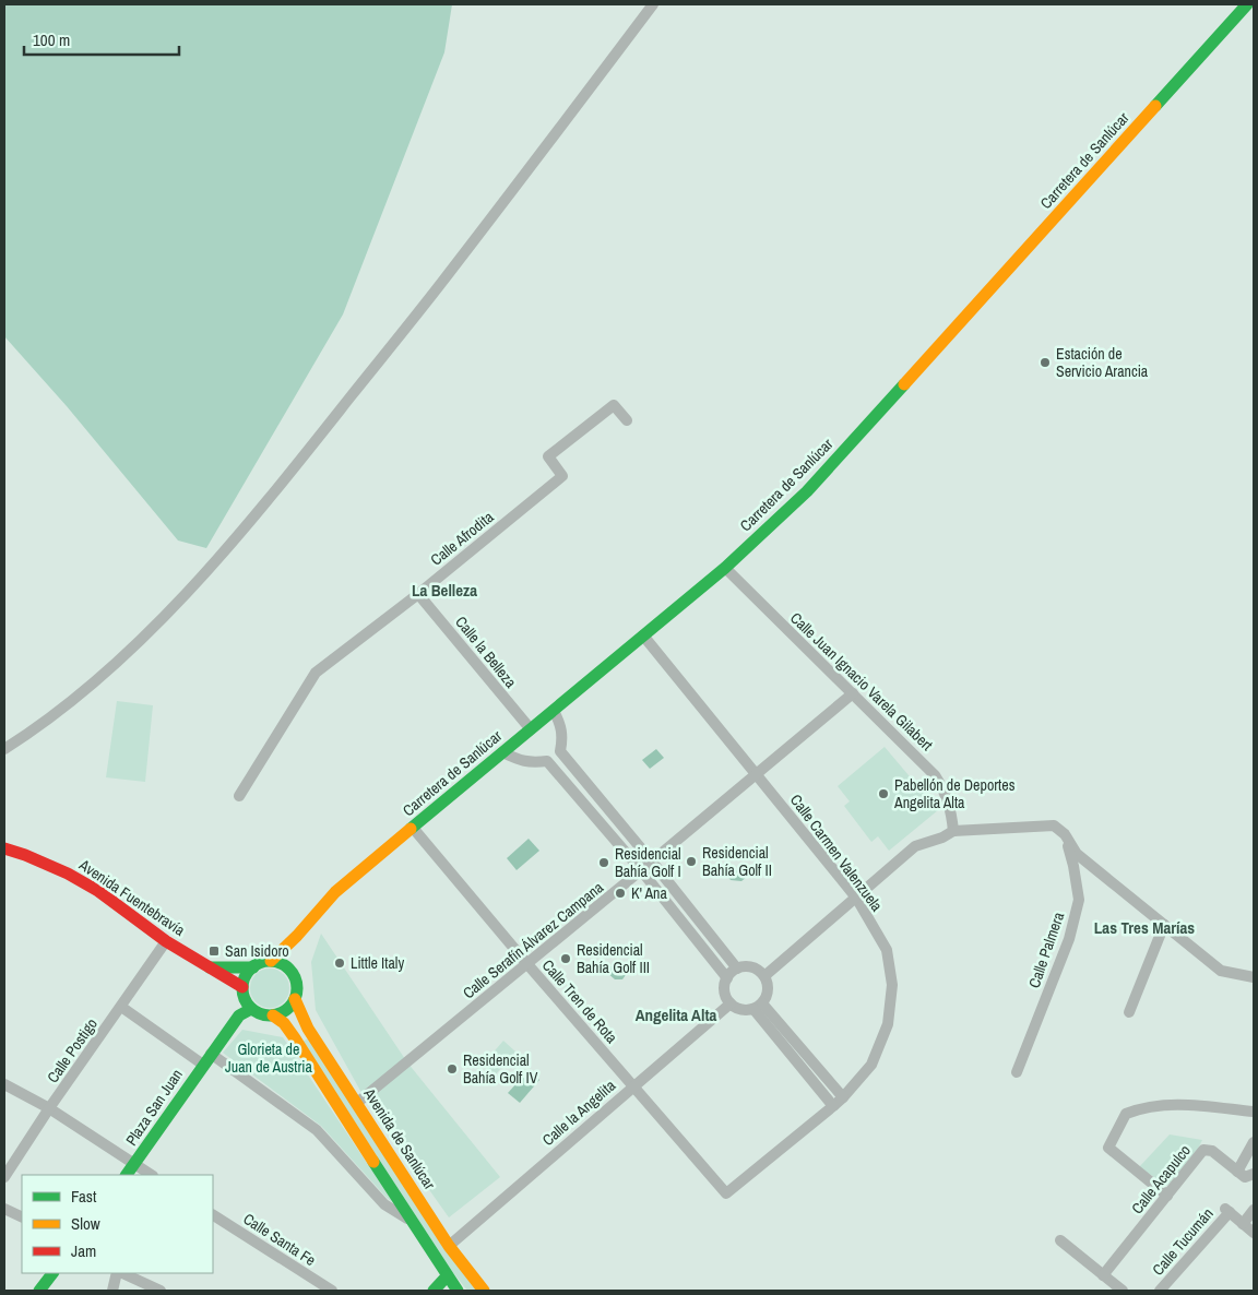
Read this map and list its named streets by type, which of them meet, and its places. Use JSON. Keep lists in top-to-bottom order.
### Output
{
  "streets": {
    "main road": [
      "Carretera de Sanlúcar",
      "Avenida Fuentebravía",
      "Plaza San Juan",
      "Avenida de Sanlúcar"
    ],
    "street": [
      "Calle Afrodita",
      "Calle la Belleza",
      "Calle Juan Ignacio Varela Gilabert",
      "Calle Carmen Valenzuela",
      "Calle Serafín Álvarez Campana",
      "Calle Palmera",
      "Calle Tren de Rota",
      "Calle Postigo",
      "Calle la Angelita",
      "Calle Acapulco",
      "Calle Santa Fe",
      "Calle Tucumán"
    ]
  },
  "crossings": [
    ["Carretera de Sanlúcar", "Calle la Belleza"],
    ["Carretera de Sanlúcar", "Calle Juan Ignacio Varela Gilabert"],
    ["Carretera de Sanlúcar", "Calle Carmen Valenzuela"],
    ["Carretera de Sanlúcar", "Avenida Fuentebravía"],
    ["Carretera de Sanlúcar", "Calle Tren de Rota"],
    ["Carretera de Sanlúcar", "Plaza San Juan"],
    ["Carretera de Sanlúcar", "Avenida de Sanlúcar"],
    ["Calle Afrodita", "Calle la Belleza"],
    ["Calle Juan Ignacio Varela Gilabert", "Calle Serafín Álvarez Campana"],
    ["Calle Carmen Valenzuela", "Calle Serafín Álvarez Campana"],
    ["Calle Carmen Valenzuela", "Calle Tren de Rota"],
    ["Avenida Fuentebravía", "Calle Postigo"],
    ["Avenida Fuentebravía", "Plaza San Juan"],
    ["Avenida Fuentebravía", "Avenida de Sanlúcar"],
    ["Calle Serafín Álvarez Campana", "Calle Tren de Rota"],
    ["Calle Serafín Álvarez Campana", "Avenida de Sanlúcar"],
    ["Calle Tren de Rota", "Calle la Angelita"],
    ["Plaza San Juan", "Avenida de Sanlúcar"],
    ["Calle la Angelita", "Avenida de Sanlúcar"]
  ],
  "districts": ["La Belleza", "Las Tres Marías", "Angelita Alta"],
  "parks": ["Glorieta de Juan de Austria"],
  "places": {
    "other": [
      "Estación de Servicio Arancia",
      "Pabellón de Deportes Angelita Alta",
      "Residencial Bahía Golf II",
      "Residencial Bahía Golf I",
      "K' Ana",
      "Residencial Bahía Golf III",
      "Little Italy",
      "Residencial Bahía Golf IV"
    ],
    "transit": ["San Isidoro"]
  },
  "legend": ["Fast", "Slow", "Jam"],
  "scale_bar": "100 m"
}
